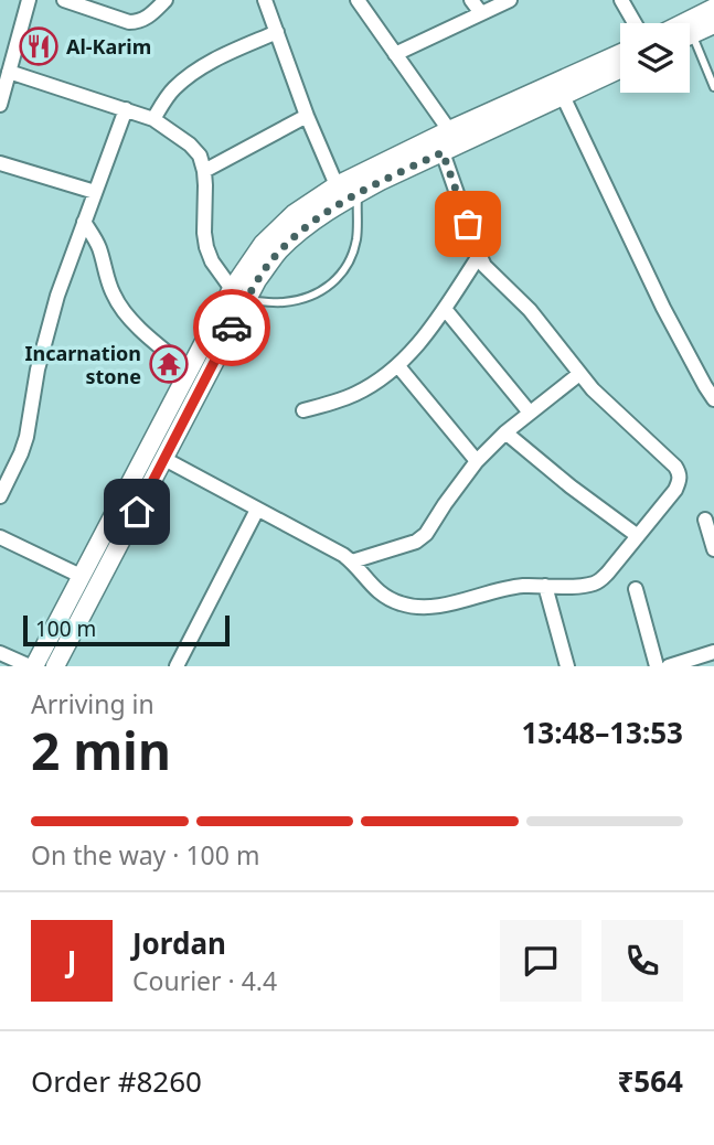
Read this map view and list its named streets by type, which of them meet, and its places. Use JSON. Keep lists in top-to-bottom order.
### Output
{
  "places": {
    "restaurant": ["Al-Karim"],
    "temple": ["Incarnation stone"]
  },
  "scale_bar": "100 m",
  "page": {
    "scale": "100 m",
    "heading": ["2 min", "Arriving in", "13:48–13:53"],
    "panel": [
      "Jordan",
      "Courier · 4.4",
      "Order #8260",
      "₹564"
    ],
    "bar": "On the way · 100 m",
    "round": "J"
  }
}
